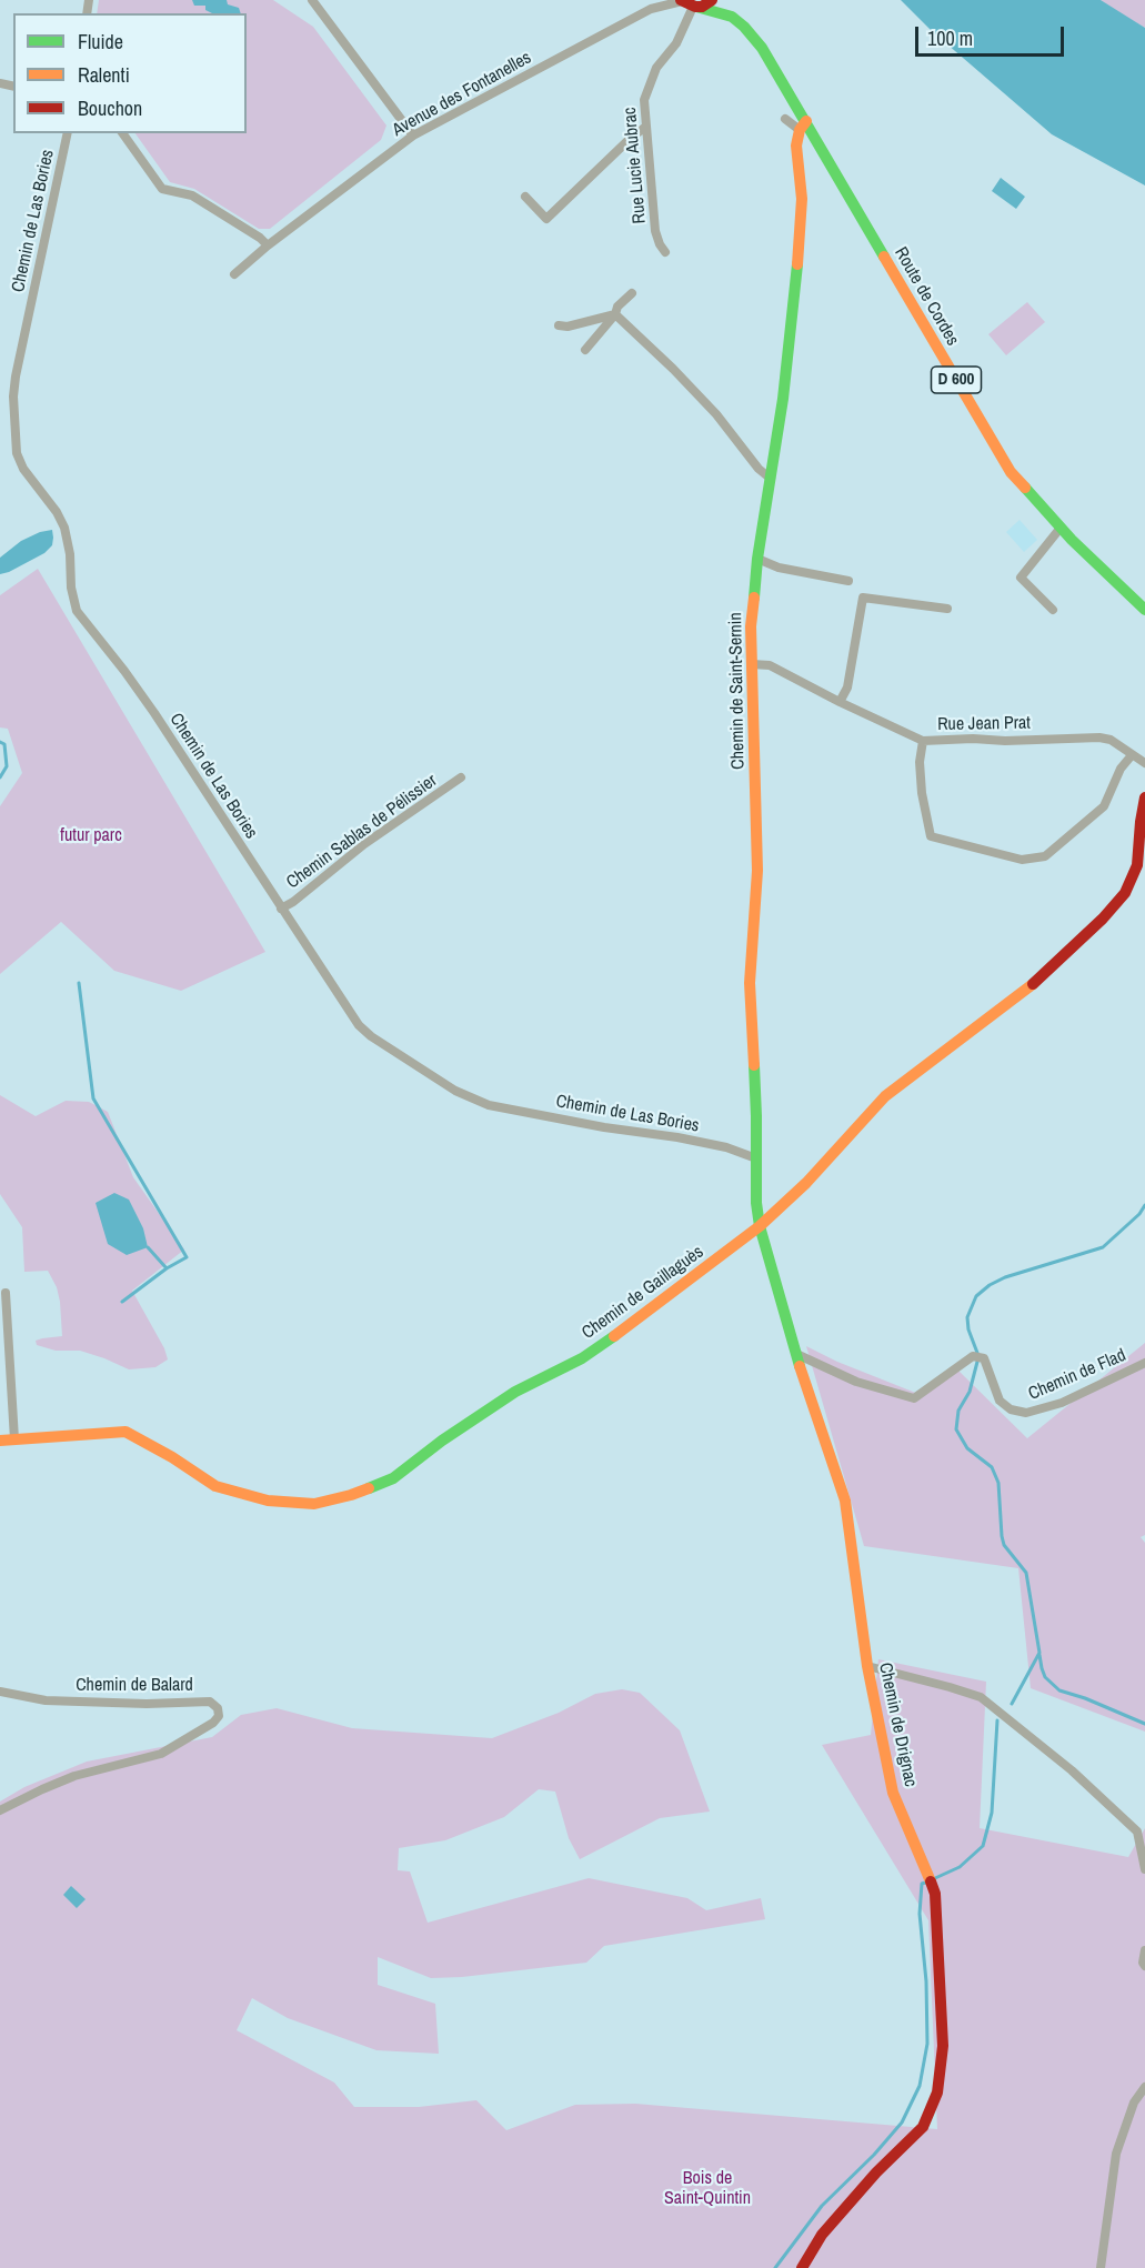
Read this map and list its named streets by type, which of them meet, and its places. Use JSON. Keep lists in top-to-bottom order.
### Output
{
  "streets": {
    "street": [
      "Avenue des Fontanelles",
      "Rue Lucie Aubrac",
      "Chemin de Las Bories",
      "Route de Cordes",
      "D 600",
      "Chemin de Saint-Sernin",
      "Rue Jean Prat",
      "Chemin Sablas de Pélissier",
      "Chemin de Gaillaguès",
      "Chemin de Flad",
      "Chemin de Balard",
      "Chemin de Drignac"
    ]
  },
  "crossings": [
    ["Avenue des Fontanelles", "Rue Lucie Aubrac"],
    ["Avenue des Fontanelles", "Route de Cordes"],
    ["Rue Lucie Aubrac", "Route de Cordes"],
    ["Chemin de Las Bories", "Chemin de Saint-Sernin"],
    ["Chemin de Las Bories", "Chemin Sablas de Pélissier"],
    ["Route de Cordes", "Chemin de Saint-Sernin"],
    ["Chemin de Saint-Sernin", "Rue Jean Prat"],
    ["Chemin de Saint-Sernin", "Chemin de Gaillaguès"],
    ["Chemin de Saint-Sernin", "Chemin de Drignac"],
    ["Chemin de Gaillaguès", "Chemin de Drignac"],
    ["Chemin de Flad", "Chemin de Drignac"]
  ],
  "parks": ["futur parc", "Bois de Saint-Quintin"],
  "legend": ["Fluide", "Ralenti", "Bouchon"],
  "scale_bar": "100 m"
}
